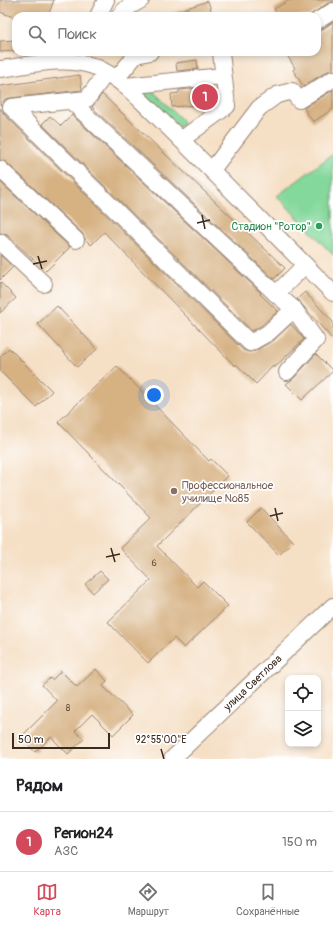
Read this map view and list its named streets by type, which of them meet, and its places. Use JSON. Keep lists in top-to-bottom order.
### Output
{
  "streets": {
    "street": ["улица Светлова"]
  },
  "places": ["Стадион \"Ротор\"", "Профессиональное училище №85"],
  "house_numbers": ["6", "8"],
  "scale_bar": "50 m",
  "page": {
    "search": "Поиск",
    "pins": "1",
    "scale": "50 m",
    "heading": "Рядом",
    "list": [
      {
        "mark": "1",
        "name": "Регион24",
        "note": "АЗС",
        "value": "150 m"
      }
    ],
    "nav": ["Карта", "Маршрут", "Сохранённые"]
  },
  "coordinates": ["92°55'00\"E"]
}
